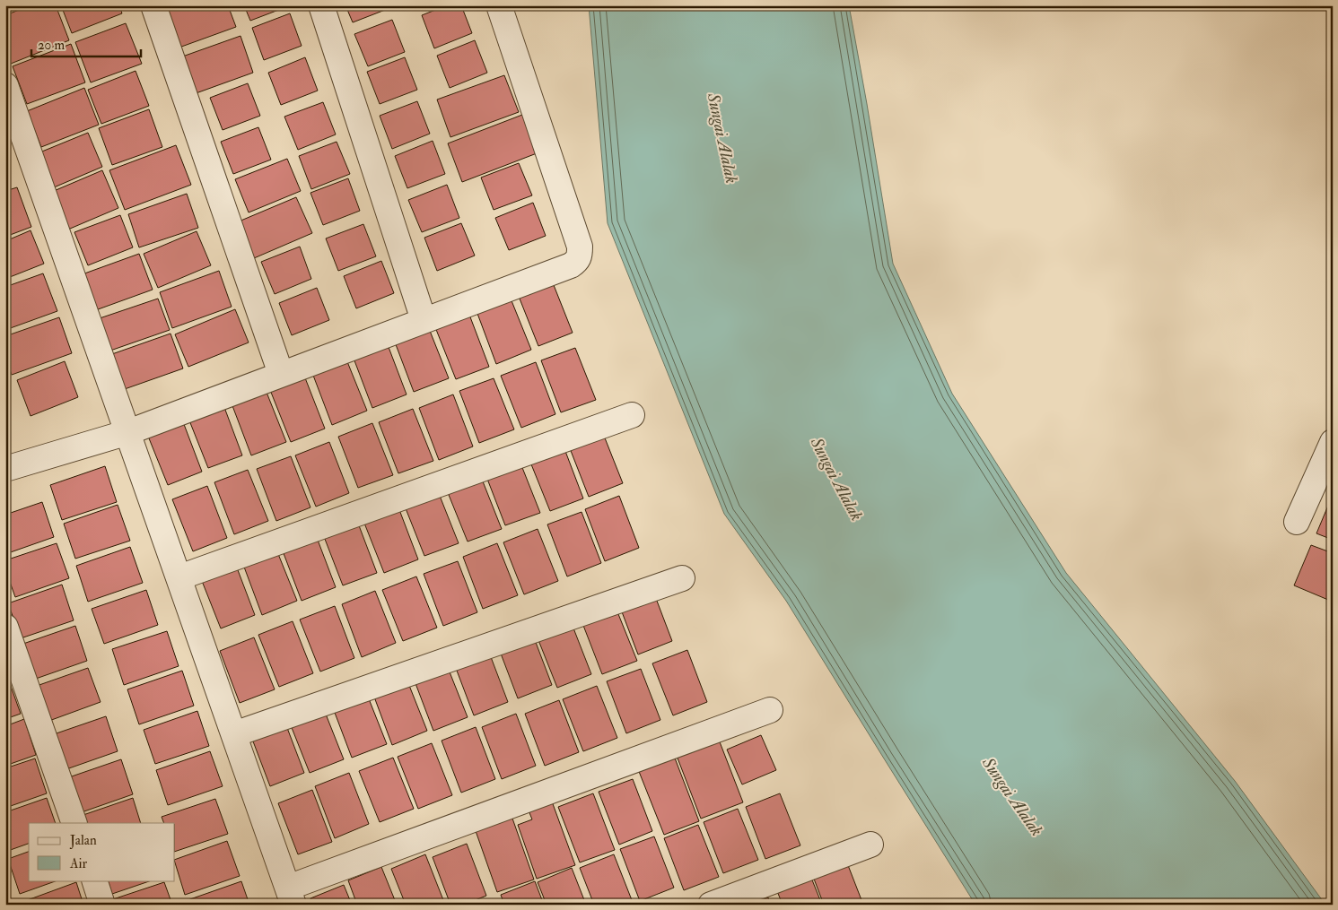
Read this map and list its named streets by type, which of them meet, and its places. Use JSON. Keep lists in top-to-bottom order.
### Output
{
  "water": ["Sungai Alalak"],
  "legend": ["Jalan", "Air"],
  "scale_bar": "20 m"
}
